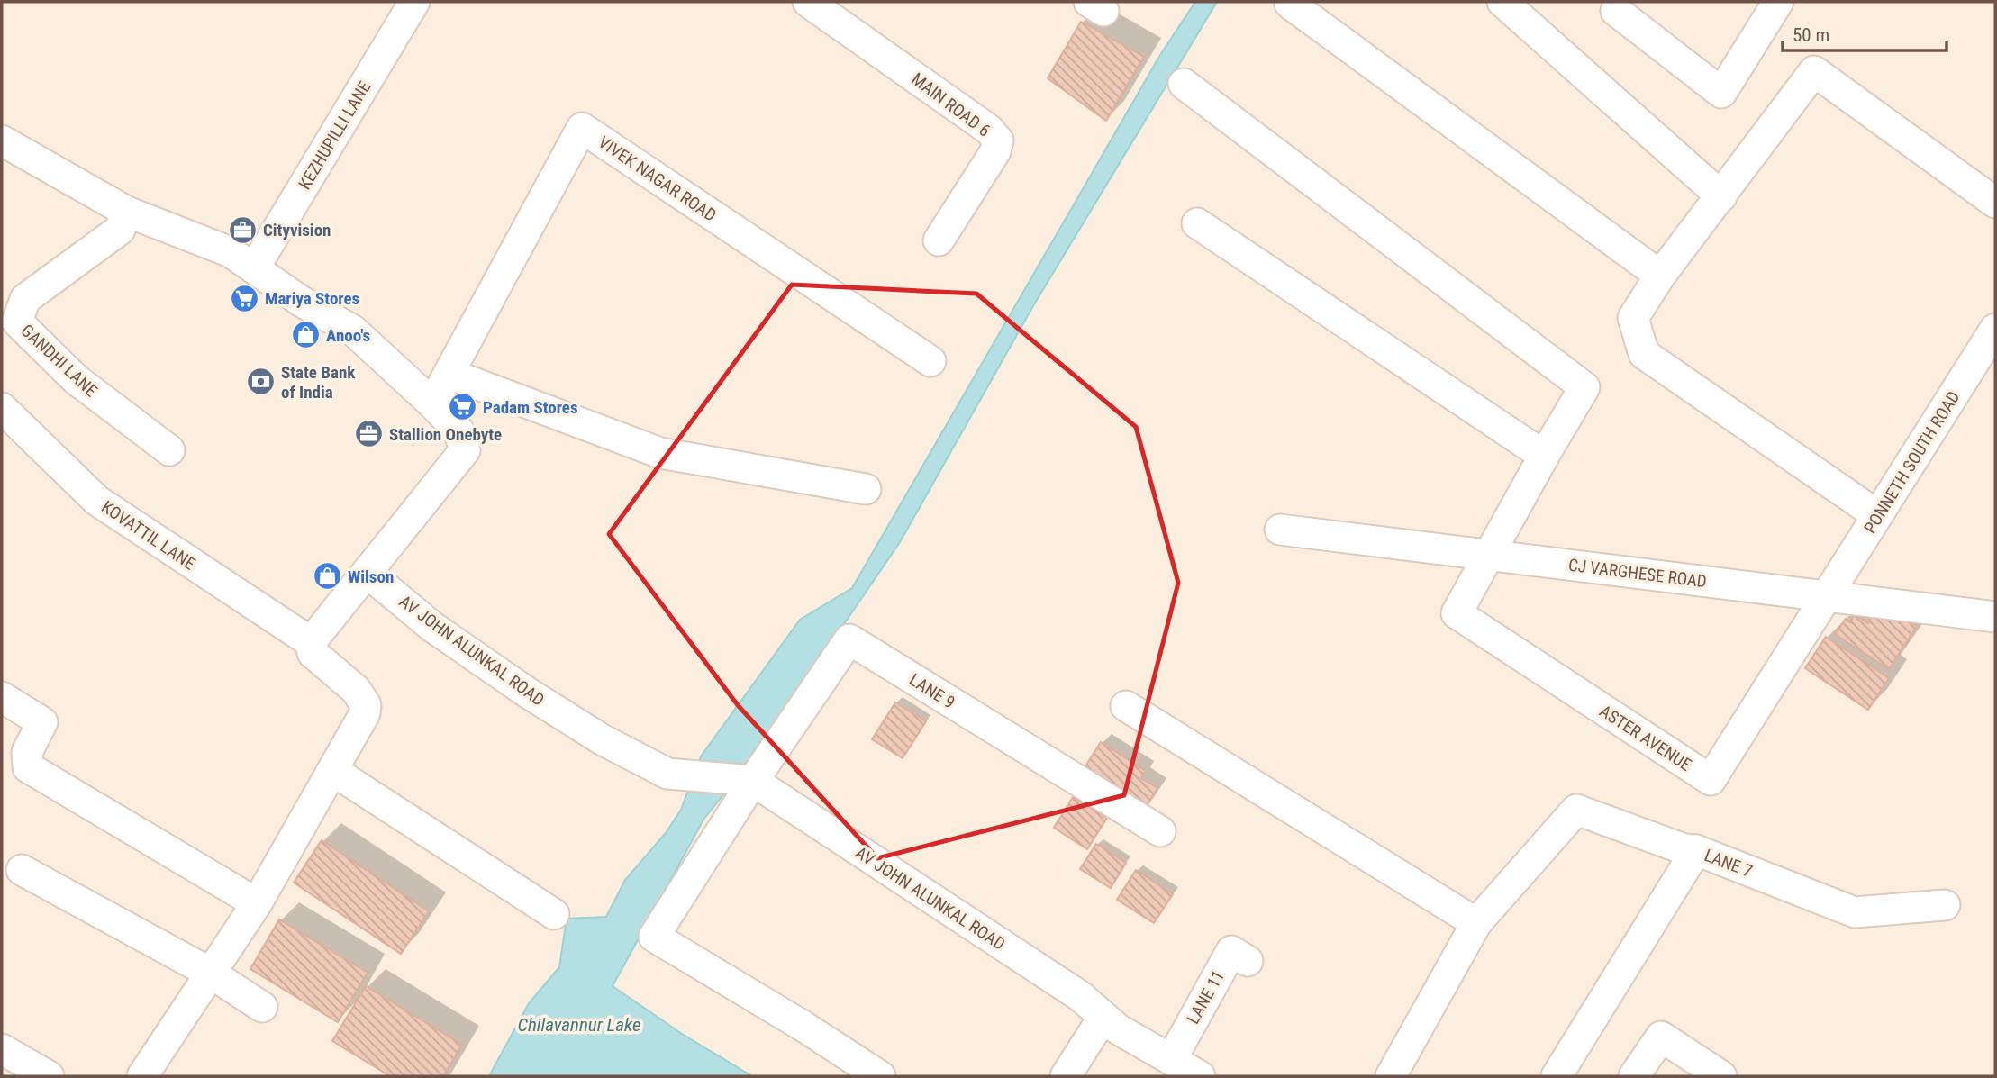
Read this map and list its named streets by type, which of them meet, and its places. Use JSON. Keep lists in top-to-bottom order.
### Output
{
  "streets": {
    "street": [
      "MAIN ROAD 6",
      "KEZHUPILLI LANE",
      "VIVEK NAGAR ROAD",
      "GANDHI LANE",
      "PONNETH SOUTH ROAD",
      "KOVATTIL LANE",
      "CJ VARGHESE ROAD",
      "AV JOHN ALUNKAL ROAD",
      "LANE 9",
      "ASTER AVENUE",
      "LANE 7",
      "LANE 11"
    ]
  },
  "crossings": [
    ["PONNETH SOUTH ROAD", "CJ VARGHESE ROAD"],
    ["PONNETH SOUTH ROAD", "ASTER AVENUE"],
    ["CJ VARGHESE ROAD", "ASTER AVENUE"],
    ["AV JOHN ALUNKAL ROAD", "LANE 9"],
    ["AV JOHN ALUNKAL ROAD", "LANE 11"]
  ],
  "water": ["Chilavannur Lake"],
  "places": {
    "office": ["Cityvision", "Stallion Onebyte"],
    "supermarket": ["Mariya Stores", "Padam Stores"],
    "shop": ["Anoo's", "Wilson"],
    "bank": ["State Bank of India"]
  },
  "scale_bar": "50 m"
}
